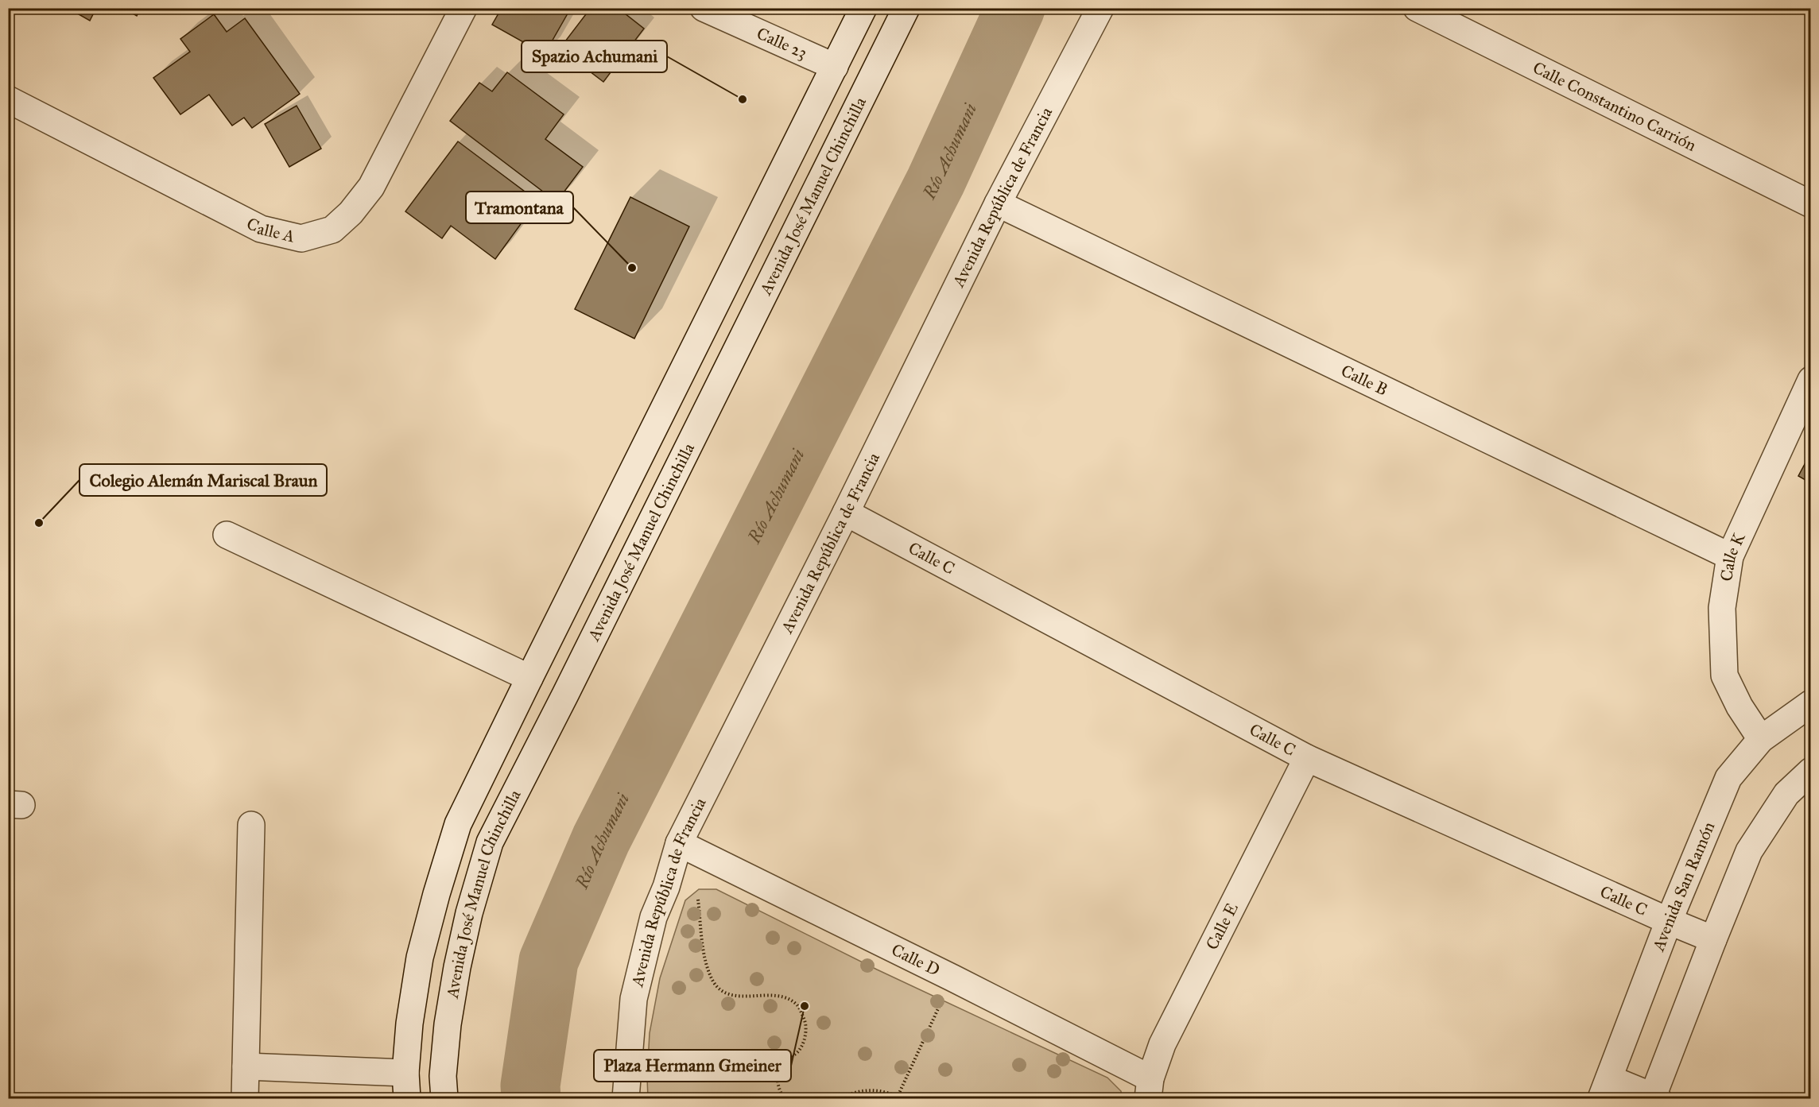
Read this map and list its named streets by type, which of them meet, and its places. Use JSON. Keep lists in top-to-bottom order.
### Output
{
  "streets": {
    "street": [
      "Calle 23",
      "Calle Constantino Carrión",
      "Avenida José Manuel Chinchilla",
      "Avenida República de Francia",
      "Calle A",
      "Calle B",
      "Calle K",
      "Calle C",
      "Avenida San Ramón",
      "Calle E",
      "Calle D"
    ]
  },
  "crossings": [
    ["Calle 23", "Avenida José Manuel Chinchilla"],
    ["Avenida República de Francia", "Calle B"],
    ["Avenida República de Francia", "Calle C"],
    ["Avenida República de Francia", "Calle D"],
    ["Calle B", "Calle K"],
    ["Calle K", "Avenida San Ramón"],
    ["Calle C", "Avenida San Ramón"],
    ["Calle C", "Calle E"],
    ["Calle E", "Calle D"]
  ],
  "water": ["Río Achumani"],
  "places": [
    "Spazio Achumani",
    "Tramontana",
    "Colegio Alemán Mariscal Braun",
    "Plaza Hermann Gmeiner"
  ]
}
